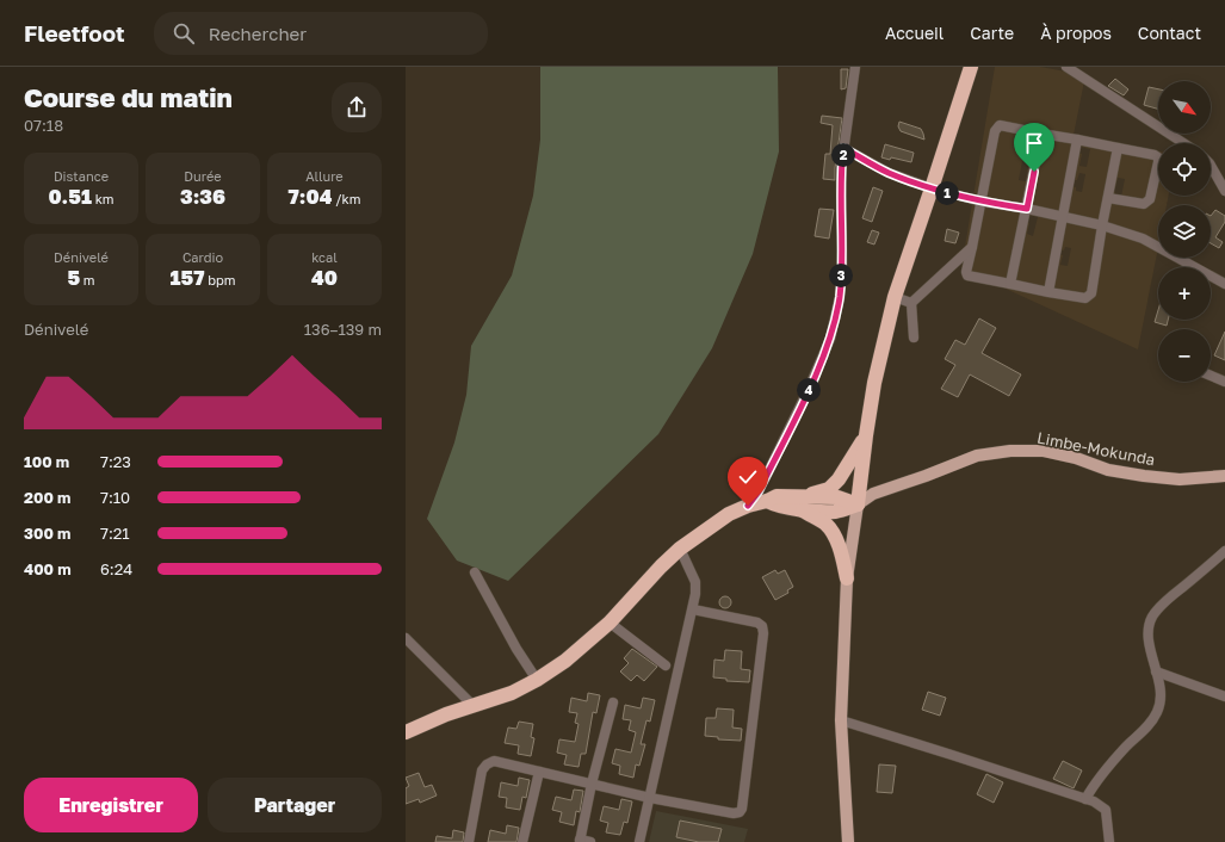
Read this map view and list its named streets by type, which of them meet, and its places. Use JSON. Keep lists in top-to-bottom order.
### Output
{
  "streets": {
    "main road": ["Limbe-Mokunda"]
  },
  "north": "bottom right",
  "page": {
    "header": "Fleetfoot",
    "search": "Rechercher",
    "nav": [
      "Accueil",
      "Carte",
      "À propos",
      "Contact"
    ],
    "heading": ["Course du matin", "07:18"],
    "map_buttons": ["+", "−"],
    "pins": [
      "2",
      "1",
      "3",
      "4"
    ],
    "stats": [
      ["Distance", "0.51 km"],
      ["Durée", "3:36"],
      ["Allure", "7:04 /km"],
      ["Dénivelé", "5 m"],
      ["Cardio", "157 bpm"],
      ["kcal", "40"]
    ],
    "chart": ["Dénivelé", "136–139 m"],
    "list": [
      {
        "name": "100 m",
        "note": "7:23"
      },
      {
        "name": "200 m",
        "note": "7:10"
      },
      {
        "name": "300 m",
        "note": "7:21"
      },
      {
        "name": "400 m",
        "note": "6:24"
      }
    ],
    "buttons": ["Enregistrer", "Partager"]
  }
}
